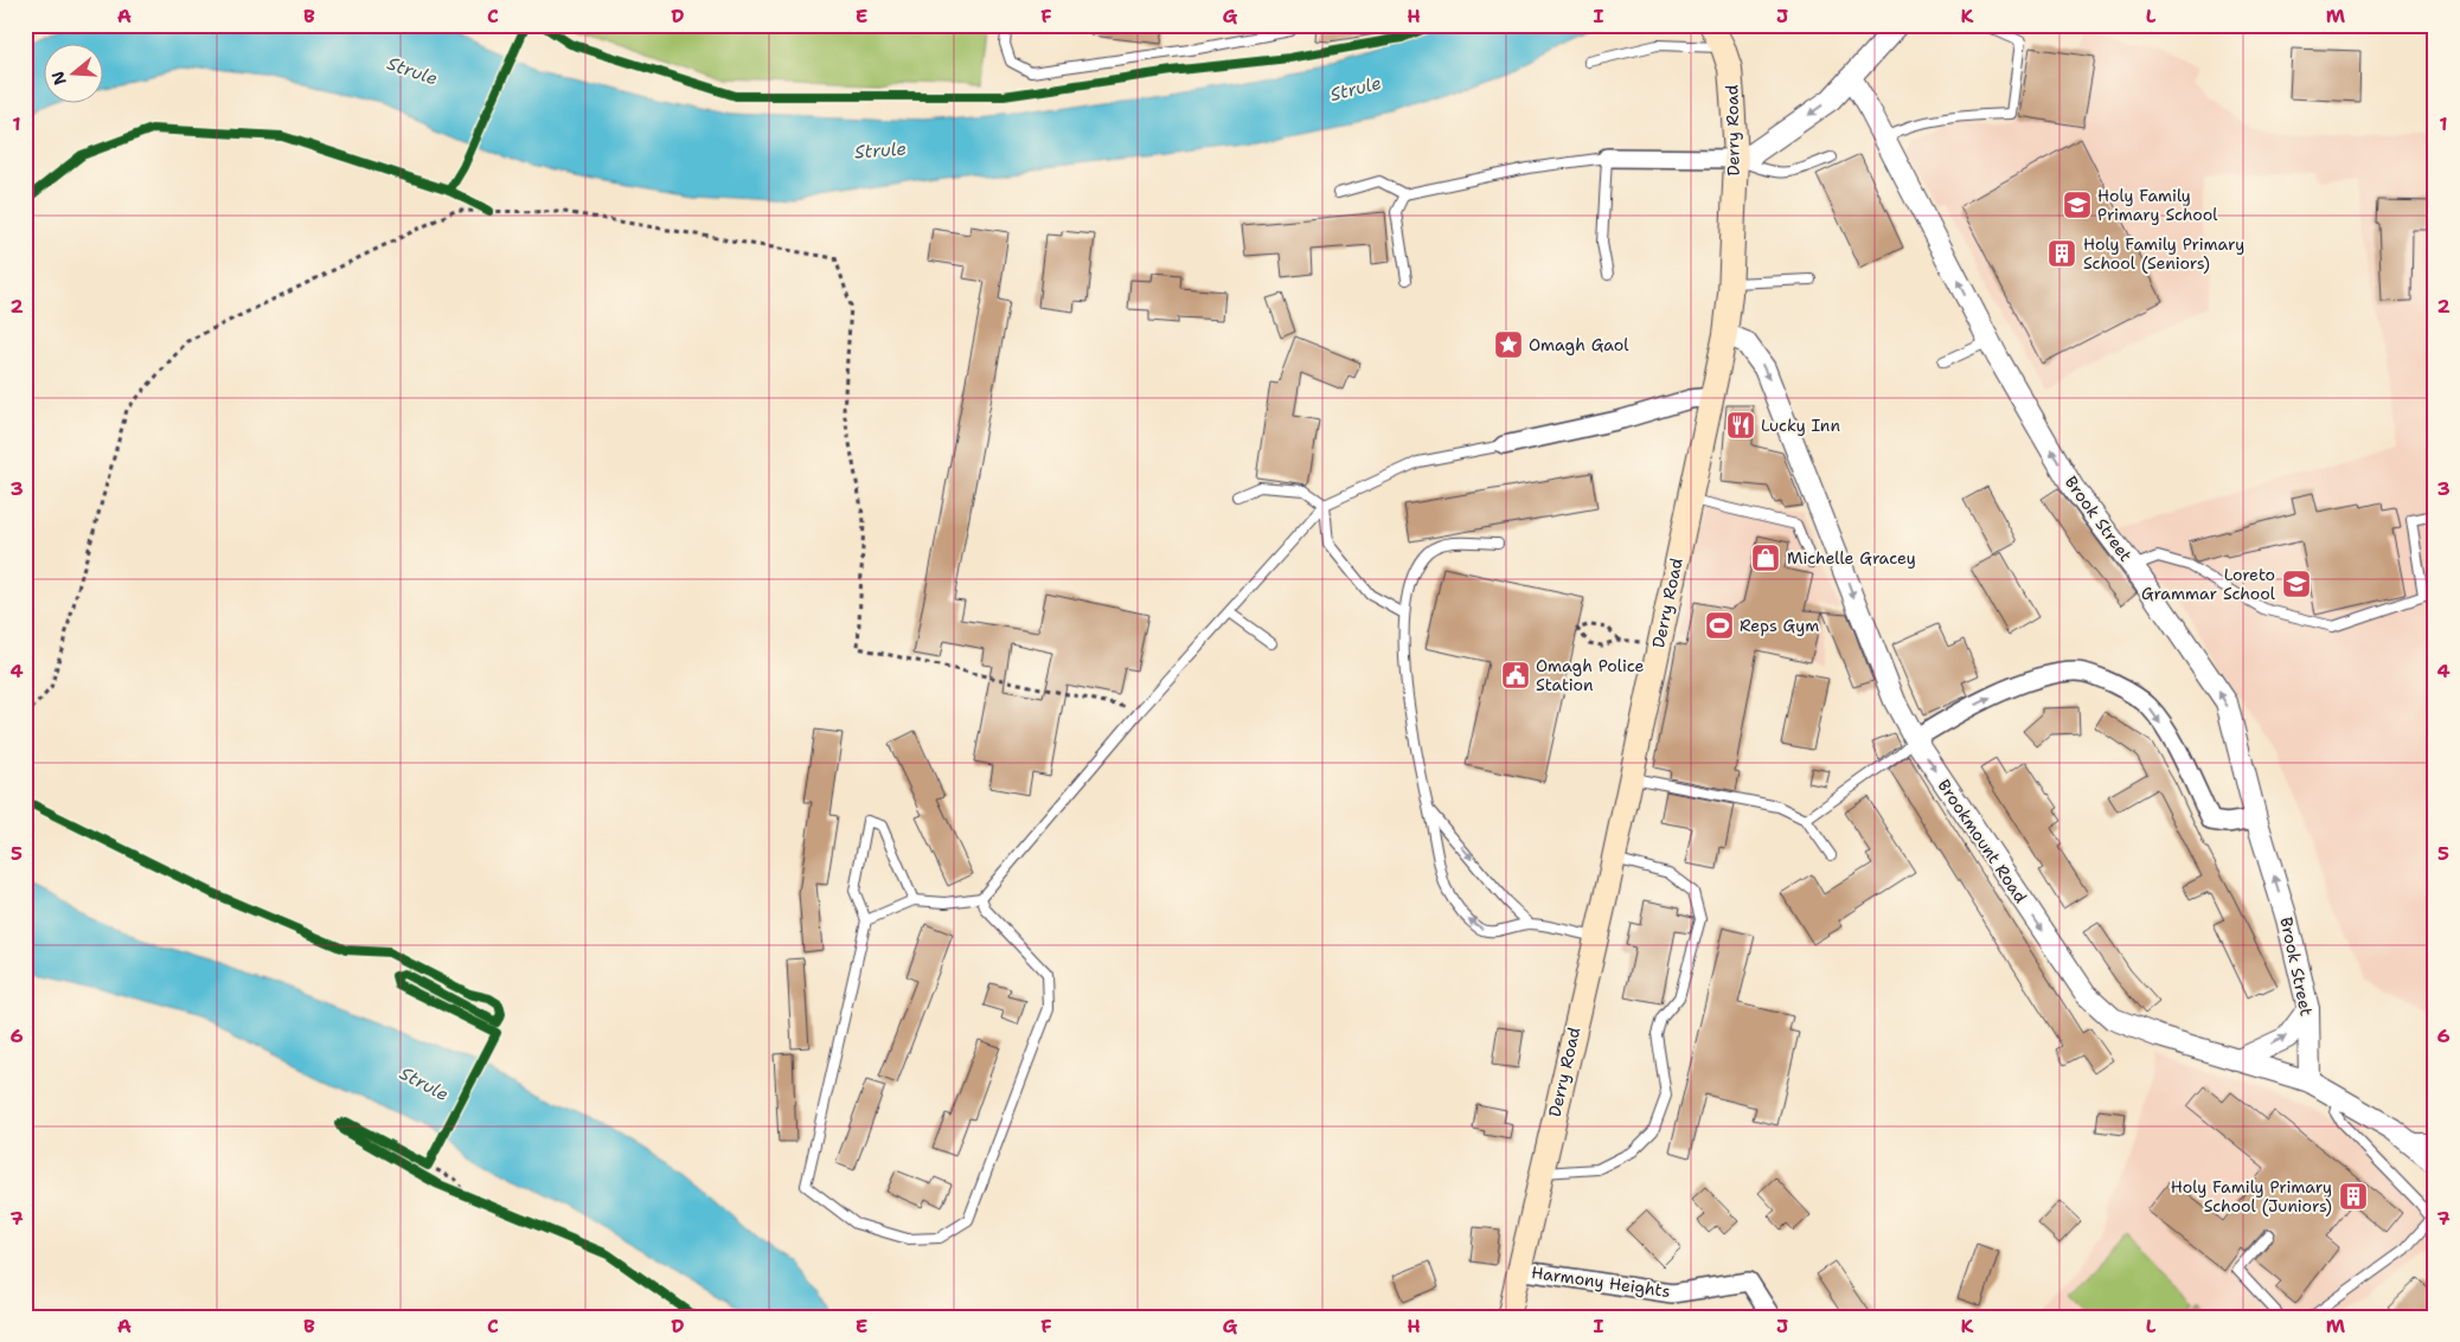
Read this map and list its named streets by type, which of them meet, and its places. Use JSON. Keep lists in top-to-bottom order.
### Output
{
  "streets": {
    "main road": ["Derry Road"],
    "street": ["Brook Street", "Brookmount Road", "Harmony Heights"]
  },
  "crossings": [
    ["Derry Road", "Brookmount Road"],
    ["Derry Road", "Harmony Heights"],
    ["Brook Street", "Brookmount Road"]
  ],
  "one_way": ["Brook Street", "Brookmount Road"],
  "water": ["Strule"],
  "places": {
    "school or university": ["Holy Family Primary School", "Loreto Grammar School"],
    "building": ["Holy Family Primary School (Seniors)", "Holy Family Primary School (Juniors)"],
    "place": ["Omagh Gaol"],
    "restaurant": ["Lucky Inn"],
    "shop": ["Michelle Gracey"],
    "sports": ["Reps Gym"],
    "public building": ["Omagh Police Station"]
  },
  "north": "left",
  "grid": {
    "columns": [
      "A",
      "B",
      "C",
      "D",
      "E",
      "F",
      "G",
      "H",
      "I",
      "J",
      "K",
      "L",
      "M"
    ],
    "rows": [
      "1",
      "2",
      "3",
      "4",
      "5",
      "6",
      "7"
    ]
  }
}
